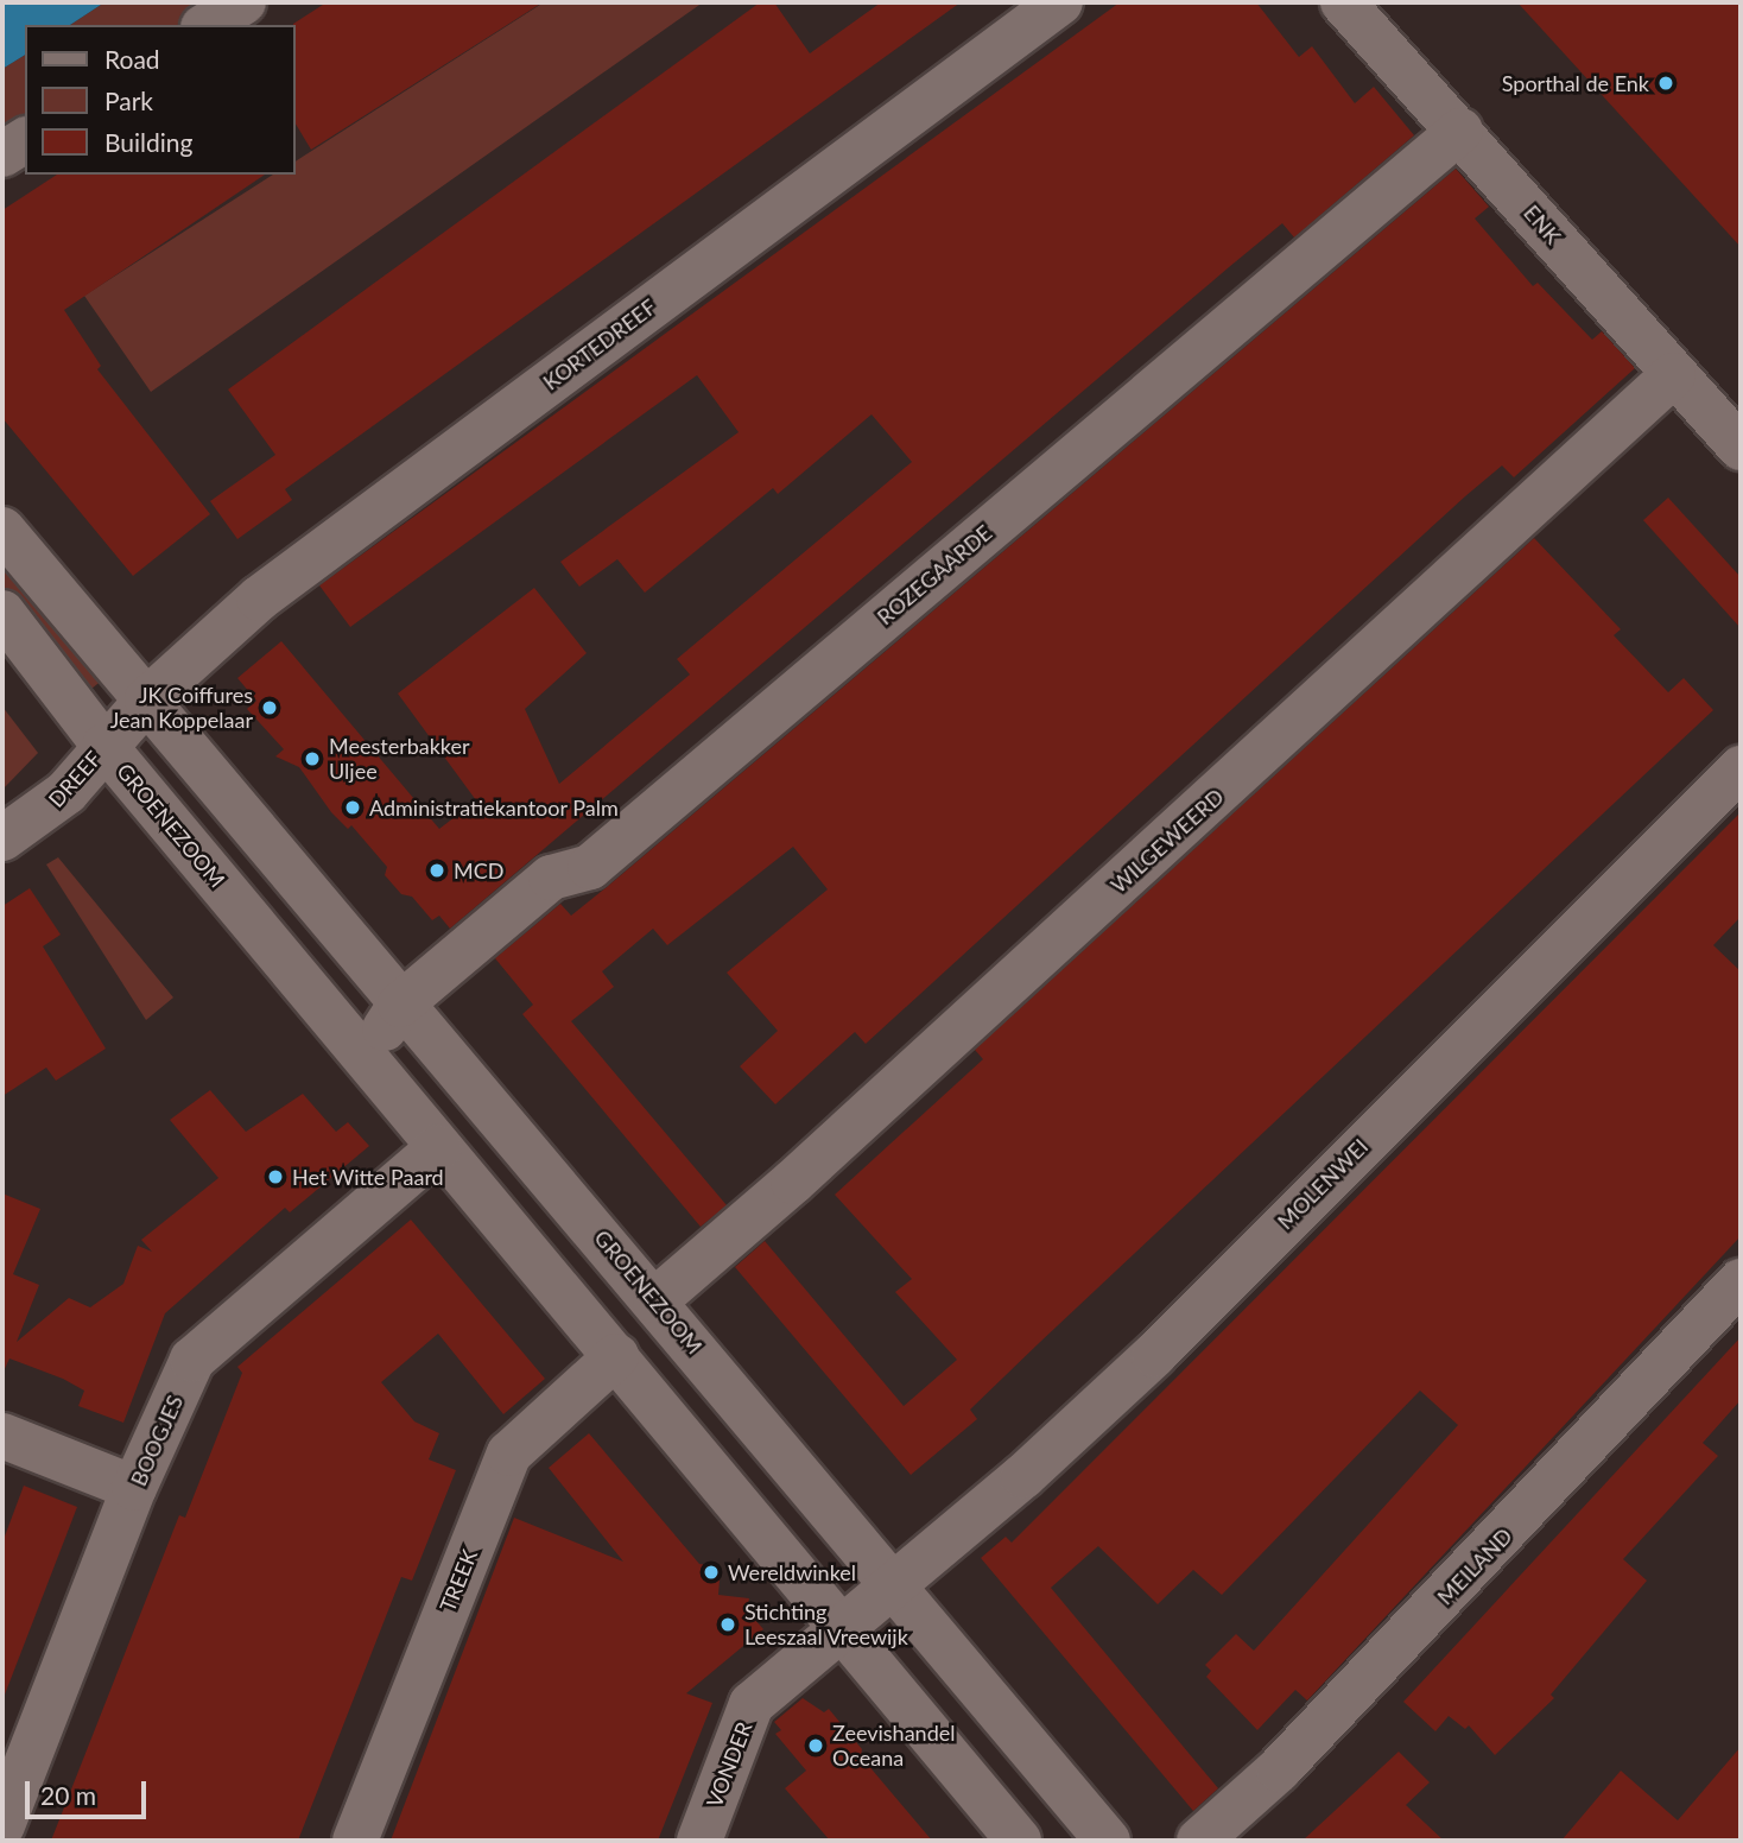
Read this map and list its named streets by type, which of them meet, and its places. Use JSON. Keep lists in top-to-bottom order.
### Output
{
  "streets": {
    "street": [
      "ENK",
      "KORTEDREEF",
      "ROZEGAARDE",
      "DREEF",
      "GROENEZOOM",
      "WILGEWEERD",
      "MOLENWEI",
      "BOOGJES",
      "MEILAND",
      "TREEK",
      "VONDER"
    ]
  },
  "crossings": [
    ["ENK", "ROZEGAARDE"],
    ["ENK", "WILGEWEERD"],
    ["KORTEDREEF", "GROENEZOOM"],
    ["ROZEGAARDE", "GROENEZOOM"],
    ["DREEF", "GROENEZOOM"],
    ["GROENEZOOM", "WILGEWEERD"],
    ["GROENEZOOM", "MOLENWEI"],
    ["GROENEZOOM", "BOOGJES"],
    ["GROENEZOOM", "TREEK"],
    ["GROENEZOOM", "VONDER"]
  ],
  "places": [
    "Sporthal de Enk",
    "JK Coiffures Jean Koppelaar",
    "Meesterbakker Uljee",
    "Administratiekantoor Palm",
    "MCD",
    "Het Witte Paard",
    "Wereldwinkel",
    "Stichting Leeszaal Vreewijk",
    "Zeevishandel Oceana"
  ],
  "legend": ["Road", "Park", "Building"],
  "scale_bar": "20 m"
}
